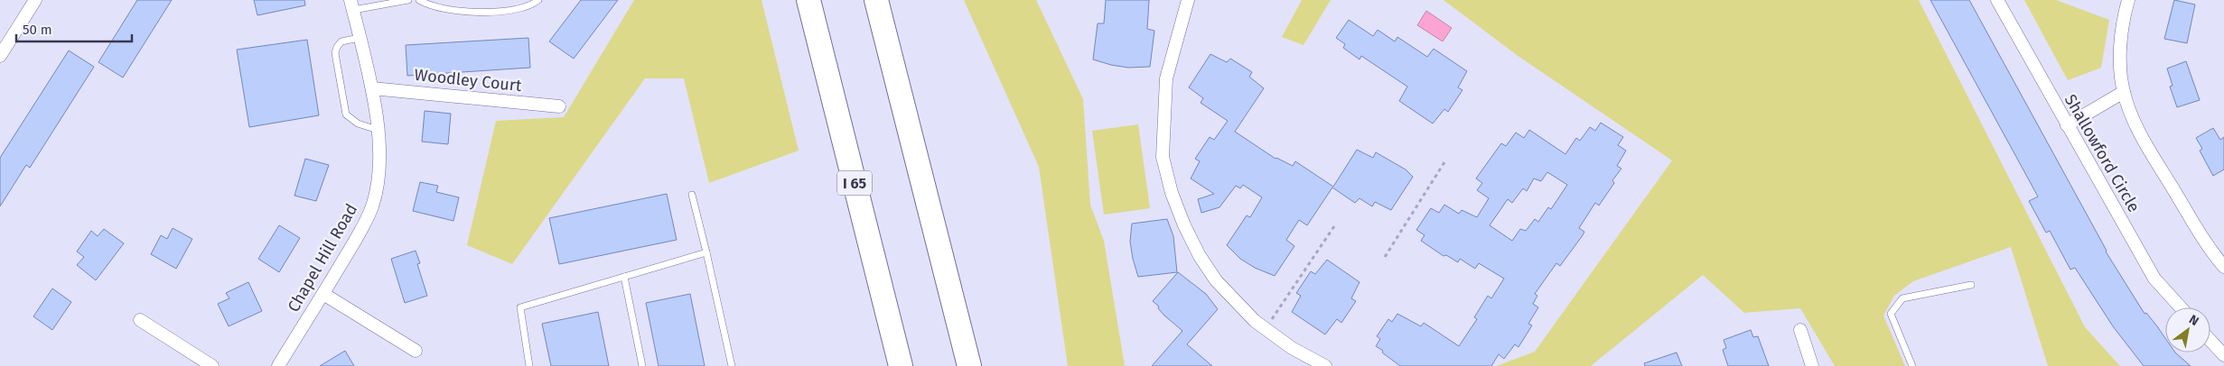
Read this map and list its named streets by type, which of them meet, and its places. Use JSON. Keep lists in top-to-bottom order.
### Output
{
  "streets": {
    "highway": ["I 65"],
    "street": ["Woodley Court", "Shallowford Circle", "Chapel Hill Road"]
  },
  "crossings": [
    ["Woodley Court", "Chapel Hill Road"]
  ],
  "scale_bar": "50 m",
  "north": "top right"
}
